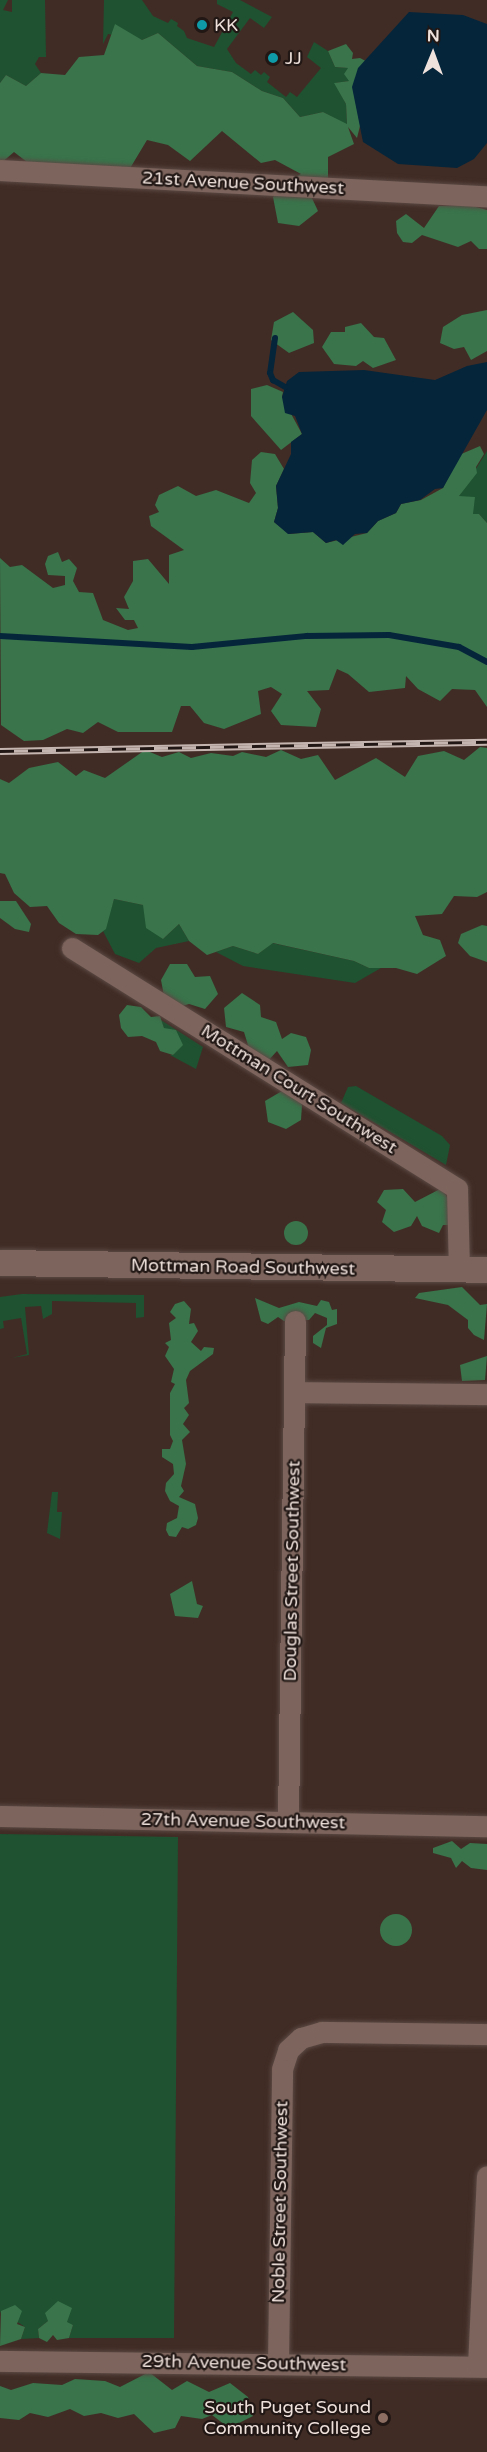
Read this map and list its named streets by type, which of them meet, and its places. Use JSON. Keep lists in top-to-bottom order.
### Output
{
  "streets": {
    "street": [
      "21st Avenue Southwest",
      "Mottman Court Southwest",
      "Mottman Road Southwest",
      "Douglas Street Southwest",
      "27th Avenue Southwest",
      "Noble Street Southwest",
      "29th Avenue Southwest"
    ]
  },
  "crossings": [
    ["Mottman Court Southwest", "Mottman Road Southwest"],
    ["Douglas Street Southwest", "27th Avenue Southwest"],
    ["Noble Street Southwest", "29th Avenue Southwest"]
  ],
  "places": ["KK", "JJ", "South Puget Sound Community College"],
  "north": "top"
}
